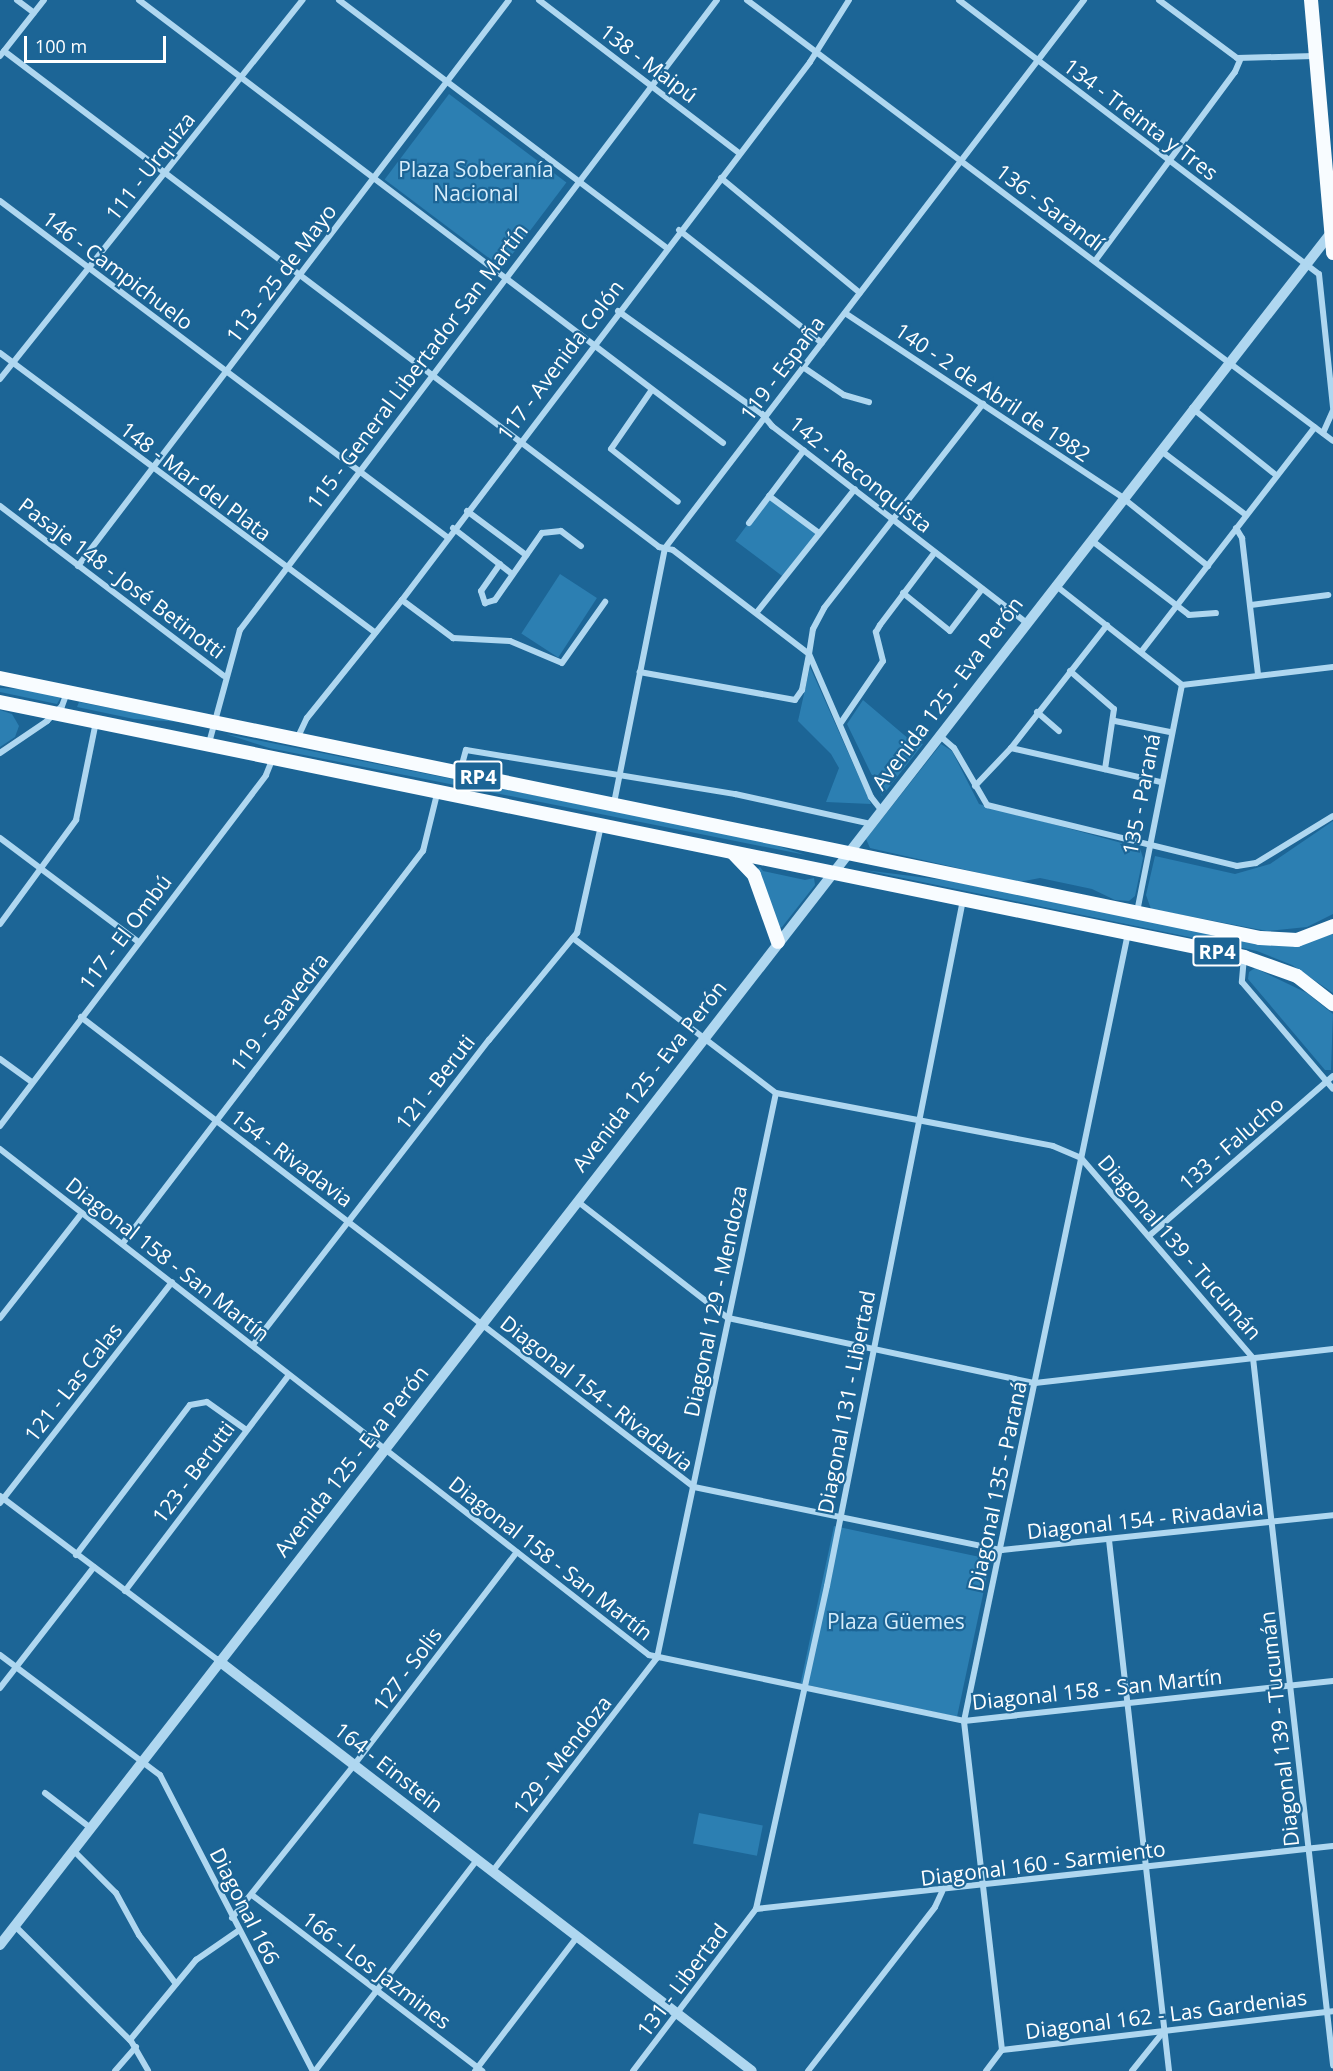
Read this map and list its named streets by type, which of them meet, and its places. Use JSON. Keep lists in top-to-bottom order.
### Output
{
  "streets": {
    "main road": ["RP4"],
    "street": [
      "138 - Maipú",
      "134 - Treinta y Tres",
      "111 - Urquiza",
      "136 - Sarandí",
      "146 - Campichuelo",
      "113 - 25 de Mayo",
      "117 - Avenida Colón",
      "115 - General Libertador San Martín",
      "119 - España",
      "140 - 2 de Abril de 1982",
      "142 - Reconquista",
      "148 - Mar del Plata",
      "Pasaje 148 - José Betinotti",
      "Avenida 125 - Eva Perón",
      "135 - Paraná",
      "117 - El Ombú",
      "119 - Saavedra",
      "121 - Beruti",
      "133 - Falucho",
      "154 - Rivadavia",
      "Diagonal 139 - Tucumán",
      "Diagonal 158 - San Martín",
      "Diagonal 129 - Mendoza",
      "121 - Las Calas",
      "Diagonal 154 - Rivadavia",
      "Diagonal 131 - Libertad",
      "123 - Berutti",
      "Diagonal 135 - Paraná",
      "127 - Solis",
      "129 - Mendoza",
      "164 - Einstein",
      "Diagonal 160 - Sarmiento",
      "Diagonal 166",
      "166 - Los Jazmines",
      "131 - Libertad",
      "Diagonal 162 - Las Gardenias"
    ]
  },
  "crossings": [
    ["138 - Maipú", "117 - Avenida Colón"],
    ["138 - Maipú", "115 - General Libertador San Martín"],
    ["134 - Treinta y Tres", "119 - España"],
    ["134 - Treinta y Tres", "Avenida 125 - Eva Perón"],
    ["111 - Urquiza", "146 - Campichuelo"],
    ["111 - Urquiza", "148 - Mar del Plata"],
    ["136 - Sarandí", "117 - Avenida Colón"],
    ["136 - Sarandí", "119 - España"],
    ["136 - Sarandí", "Avenida 125 - Eva Perón"],
    ["146 - Campichuelo", "113 - 25 de Mayo"],
    ["146 - Campichuelo", "117 - Avenida Colón"],
    ["146 - Campichuelo", "115 - General Libertador San Martín"],
    ["113 - 25 de Mayo", "148 - Mar del Plata"],
    ["113 - 25 de Mayo", "Pasaje 148 - José Betinotti"],
    ["117 - Avenida Colón", "142 - Reconquista"],
    ["117 - Avenida Colón", "148 - Mar del Plata"],
    ["117 - Avenida Colón", "RP4"],
    ["115 - General Libertador San Martín", "148 - Mar del Plata"],
    ["115 - General Libertador San Martín", "Pasaje 148 - José Betinotti"],
    ["115 - General Libertador San Martín", "RP4"],
    ["119 - España", "140 - 2 de Abril de 1982"],
    ["119 - España", "142 - Reconquista"],
    ["119 - España", "RP4"],
    ["140 - 2 de Abril de 1982", "Avenida 125 - Eva Perón"],
    ["142 - Reconquista", "Avenida 125 - Eva Perón"],
    ["Avenida 125 - Eva Perón", "RP4"],
    ["Avenida 125 - Eva Perón", "154 - Rivadavia"],
    ["Avenida 125 - Eva Perón", "Diagonal 139 - Tucumán"],
    ["Avenida 125 - Eva Perón", "Diagonal 158 - San Martín"],
    ["Avenida 125 - Eva Perón", "Diagonal 154 - Rivadavia"],
    ["Avenida 125 - Eva Perón", "164 - Einstein"],
    ["Avenida 125 - Eva Perón", "Diagonal 166"],
    ["RP4", "135 - Paraná"],
    ["RP4", "117 - El Ombú"],
    ["RP4", "119 - Saavedra"],
    ["RP4", "121 - Beruti"],
    ["RP4", "Diagonal 131 - Libertad"],
    ["RP4", "Diagonal 135 - Paraná"],
    ["117 - El Ombú", "154 - Rivadavia"],
    ["119 - Saavedra", "154 - Rivadavia"],
    ["119 - Saavedra", "Diagonal 158 - San Martín"],
    ["121 - Beruti", "154 - Rivadavia"],
    ["121 - Beruti", "Diagonal 139 - Tucumán"],
    ["121 - Beruti", "Diagonal 158 - San Martín"],
    ["133 - Falucho", "Diagonal 139 - Tucumán"],
    ["154 - Rivadavia", "Diagonal 154 - Rivadavia"],
    ["Diagonal 139 - Tucumán", "Diagonal 158 - San Martín"],
    ["Diagonal 139 - Tucumán", "Diagonal 129 - Mendoza"],
    ["Diagonal 139 - Tucumán", "Diagonal 154 - Rivadavia"],
    ["Diagonal 139 - Tucumán", "Diagonal 131 - Libertad"],
    ["Diagonal 139 - Tucumán", "Diagonal 135 - Paraná"],
    ["Diagonal 139 - Tucumán", "Diagonal 160 - Sarmiento"],
    ["Diagonal 139 - Tucumán", "Diagonal 162 - Las Gardenias"],
    ["Diagonal 158 - San Martín", "Diagonal 129 - Mendoza"],
    ["Diagonal 158 - San Martín", "121 - Las Calas"],
    ["Diagonal 158 - San Martín", "Diagonal 131 - Libertad"],
    ["Diagonal 158 - San Martín", "123 - Berutti"],
    ["Diagonal 158 - San Martín", "Diagonal 135 - Paraná"],
    ["Diagonal 158 - San Martín", "127 - Solis"],
    ["Diagonal 158 - San Martín", "129 - Mendoza"],
    ["Diagonal 129 - Mendoza", "Diagonal 154 - Rivadavia"],
    ["Diagonal 129 - Mendoza", "129 - Mendoza"],
    ["121 - Las Calas", "164 - Einstein"],
    ["Diagonal 154 - Rivadavia", "Diagonal 131 - Libertad"],
    ["Diagonal 154 - Rivadavia", "Diagonal 135 - Paraná"],
    ["Diagonal 131 - Libertad", "Diagonal 160 - Sarmiento"],
    ["Diagonal 131 - Libertad", "131 - Libertad"],
    ["123 - Berutti", "164 - Einstein"],
    ["Diagonal 135 - Paraná", "Diagonal 160 - Sarmiento"],
    ["Diagonal 135 - Paraná", "Diagonal 162 - Las Gardenias"],
    ["127 - Solis", "164 - Einstein"],
    ["127 - Solis", "Diagonal 166"],
    ["127 - Solis", "166 - Los Jazmines"],
    ["129 - Mendoza", "164 - Einstein"],
    ["164 - Einstein", "131 - Libertad"],
    ["Diagonal 160 - Sarmiento", "131 - Libertad"]
  ],
  "parks": ["Plaza Soberanía Nacional", "Plaza Güemes"],
  "scale_bar": "100 m"
}
